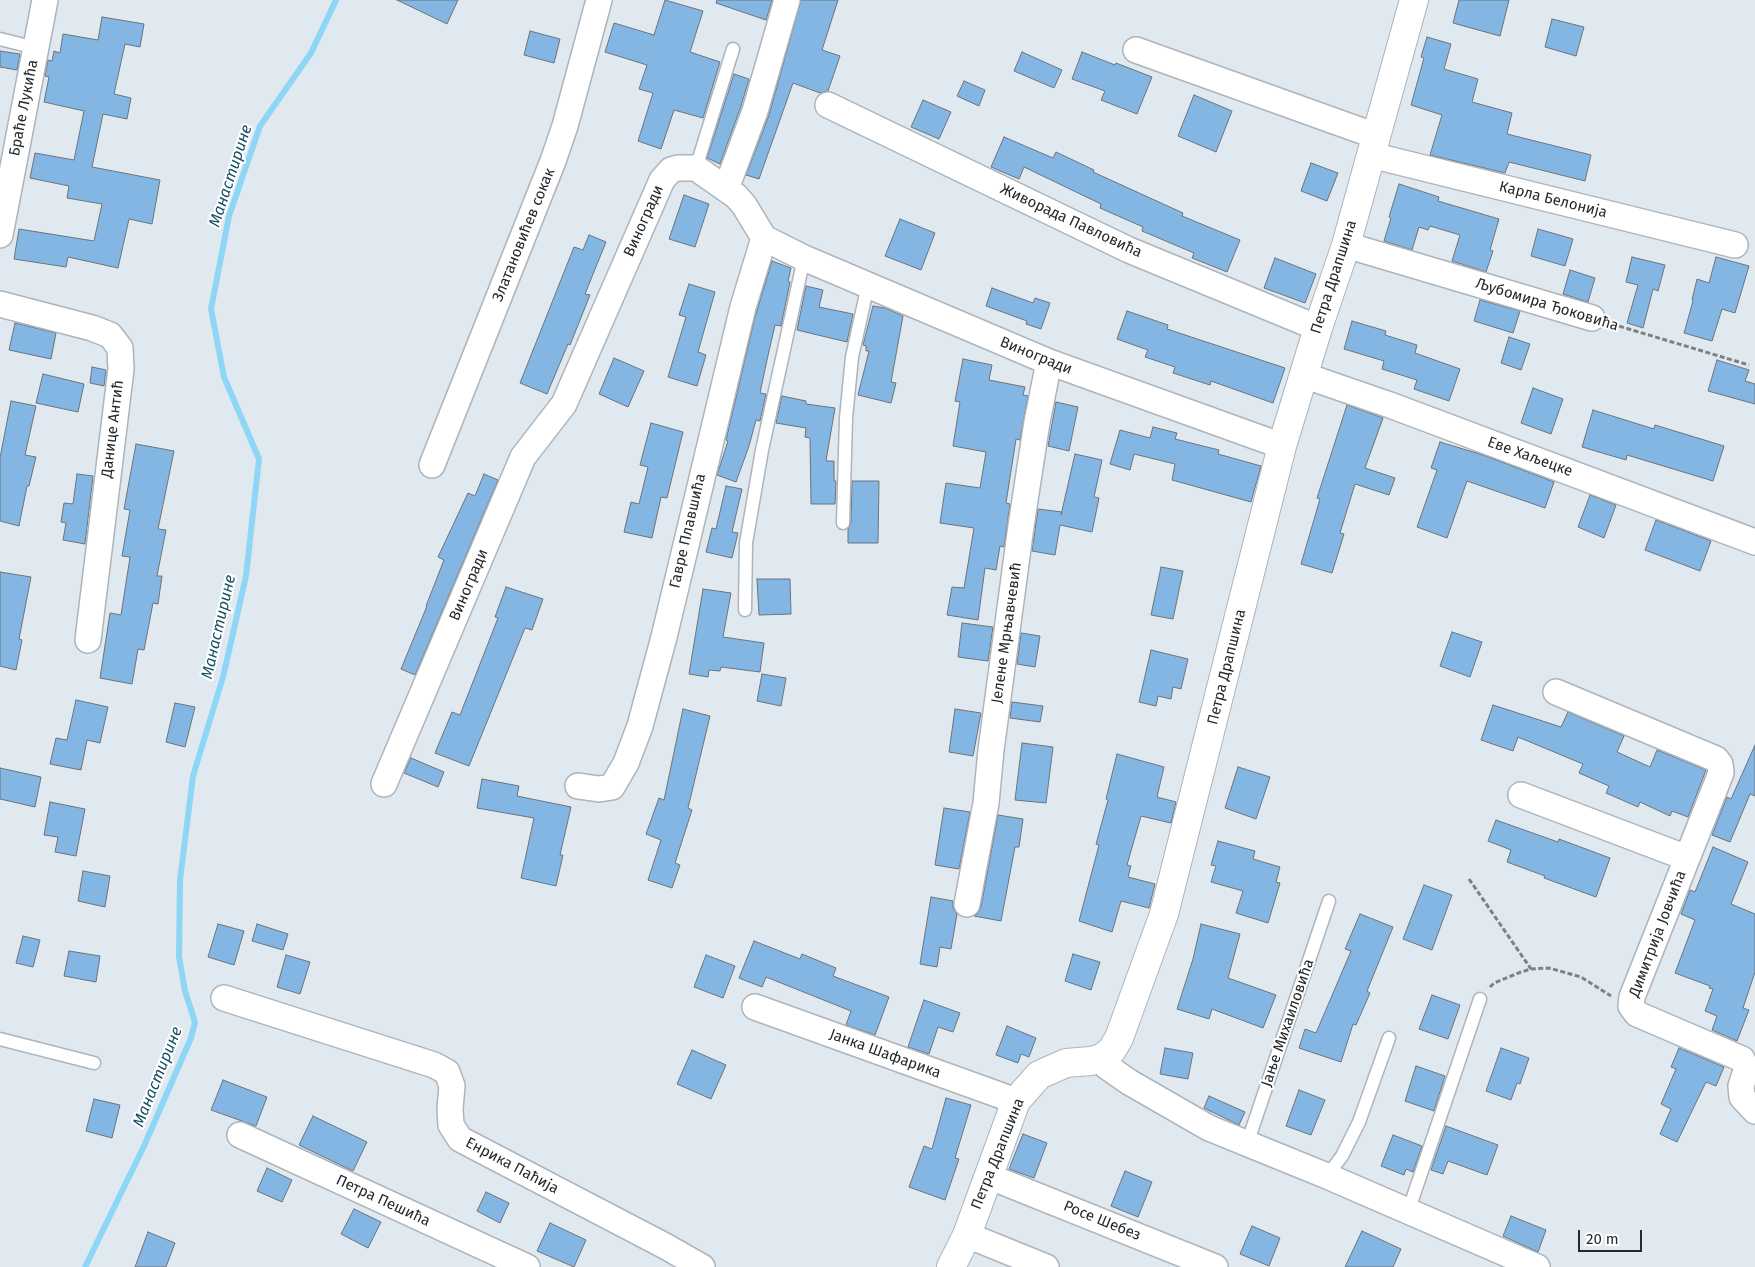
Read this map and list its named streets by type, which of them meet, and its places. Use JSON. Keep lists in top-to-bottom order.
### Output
{
  "streets": {
    "street": [
      "Браће Лукића",
      "Карла Белонија",
      "Виногради",
      "Живорада Павловића",
      "Златановићев сокак",
      "Петра Драпшина",
      "Љубомира Ђоковића",
      "Данице Антић",
      "Еве Хаљецке",
      "Гавре Плавшића",
      "Јелене Мрњавчевић",
      "Димитрија Јовчића",
      "Јанка Шафарика",
      "Енрика Паћија",
      "Петра Пешића",
      "Росе Шебез"
    ],
    "lane": ["Јање Михаиловића"]
  },
  "crossings": [
    ["Карла Белонија", "Петра Драпшина"],
    ["Виногради", "Петра Драпшина"],
    ["Виногради", "Гавре Плавшића"],
    ["Виногради", "Јелене Мрњавчевић"],
    ["Живорада Павловића", "Петра Драпшина"],
    ["Петра Драпшина", "Љубомира Ђоковића"],
    ["Петра Драпшина", "Еве Хаљецке"],
    ["Петра Драпшина", "Јанка Шафарика"],
    ["Петра Драпшина", "Росе Шебез"]
  ],
  "water": ["Манастирине"],
  "scale_bar": "20 m"
}
